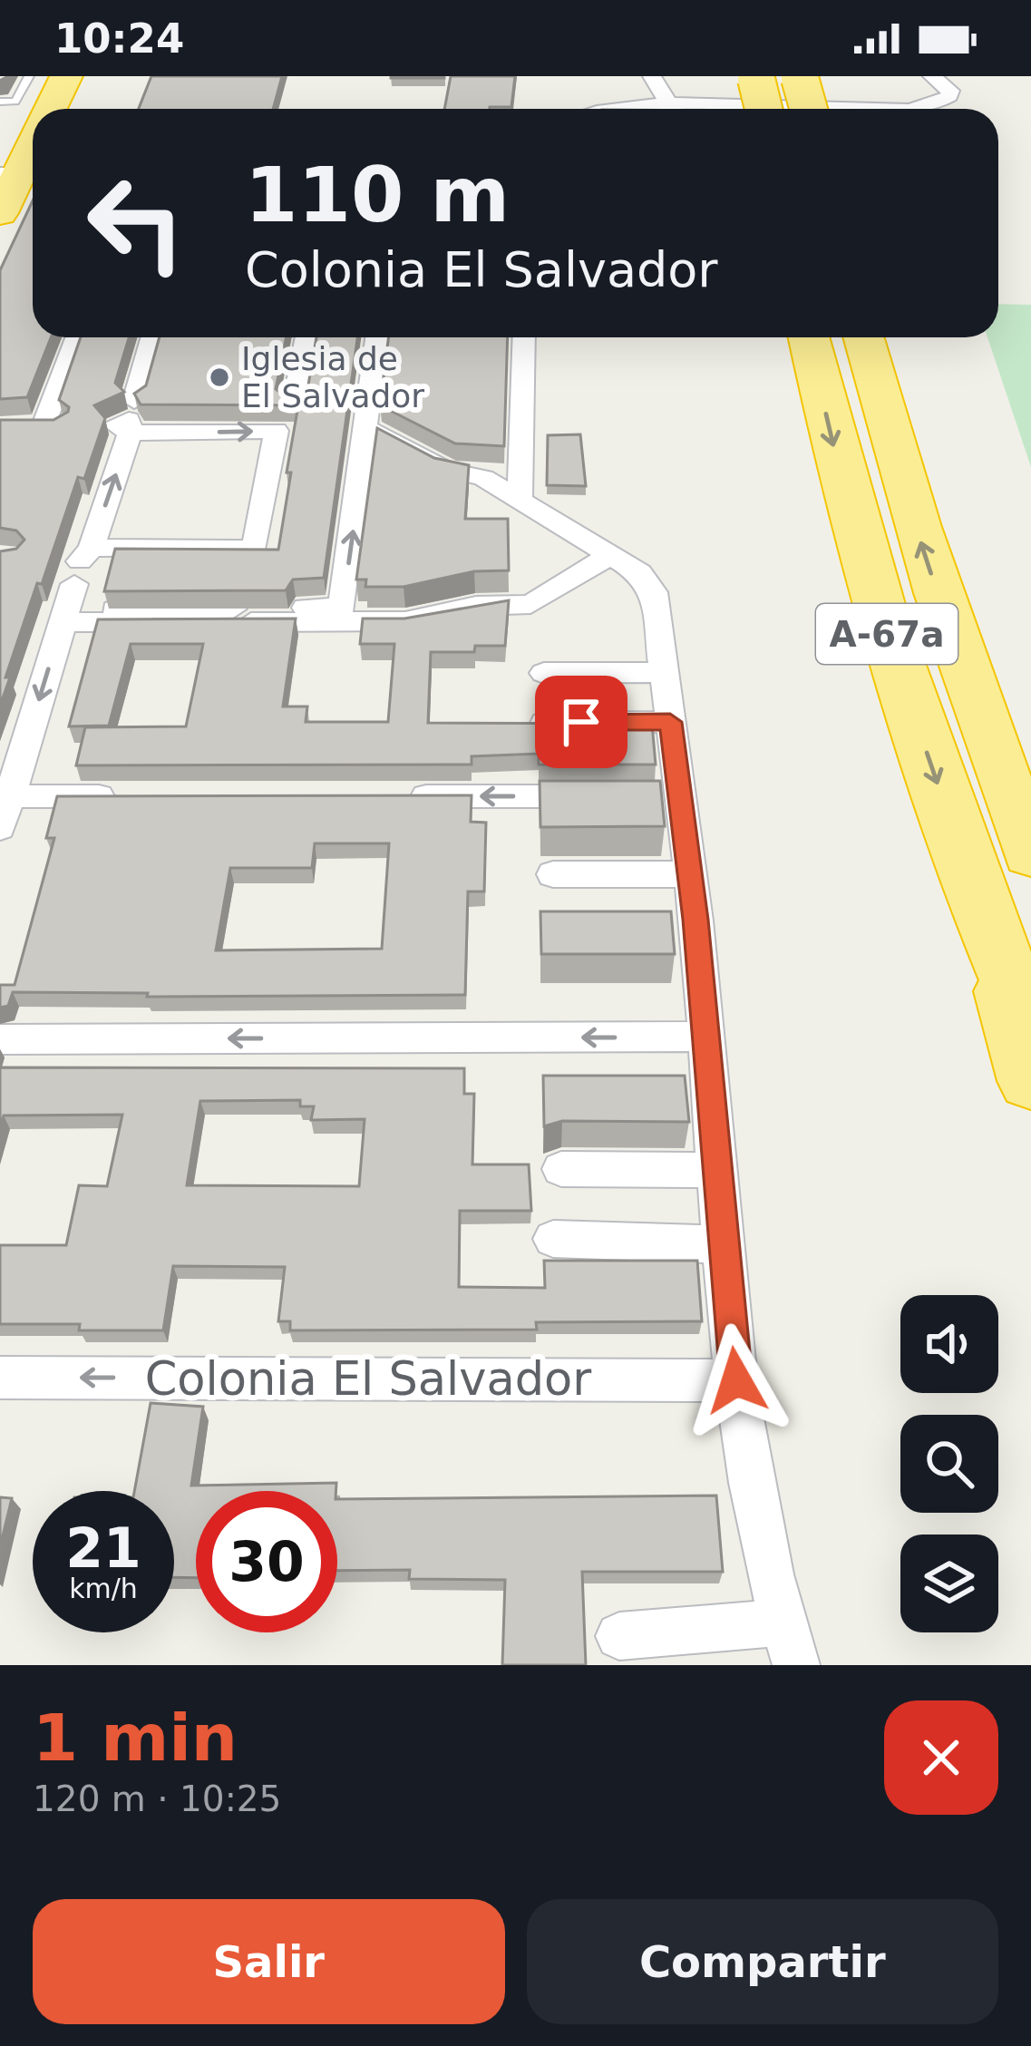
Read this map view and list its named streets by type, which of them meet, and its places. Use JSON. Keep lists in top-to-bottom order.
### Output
{
  "streets": {
    "highway": ["A-67a"],
    "street": ["Colonia El Salvador"]
  },
  "places": ["Iglesia de El Salvador"],
  "page": {
    "status": "10:24",
    "turn": ["110 m", "Colonia El Salvador"],
    "speed": "21 km/h",
    "limit": "30",
    "heading": ["1 min", "120 m · 10:25"],
    "buttons": ["Salir", "Compartir"]
  }
}
